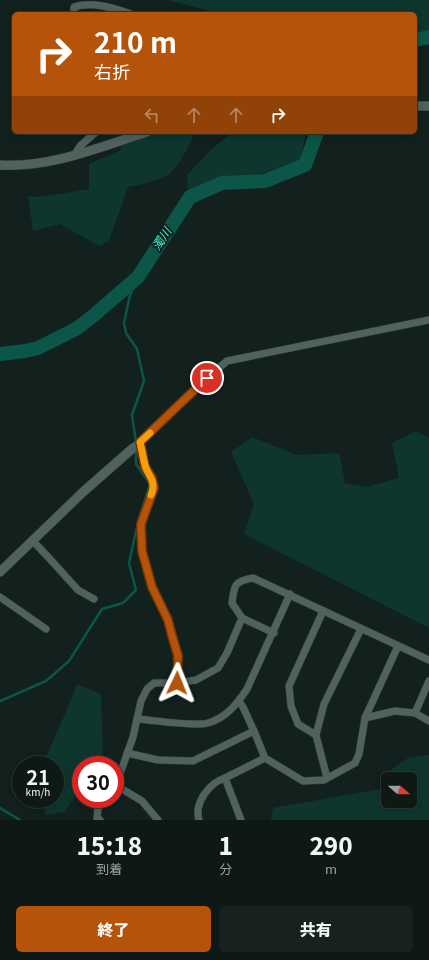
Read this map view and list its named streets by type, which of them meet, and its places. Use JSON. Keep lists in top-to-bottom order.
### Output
{
  "water": ["濁川"],
  "north": "right",
  "page": {
    "turn": ["210 m", "右折"],
    "speed": "21 km/h",
    "limit": "30",
    "eta": [
      "15:18",
      "到着",
      "1",
      "分",
      "290",
      "m"
    ],
    "buttons": ["終了", "共有"]
  }
}
